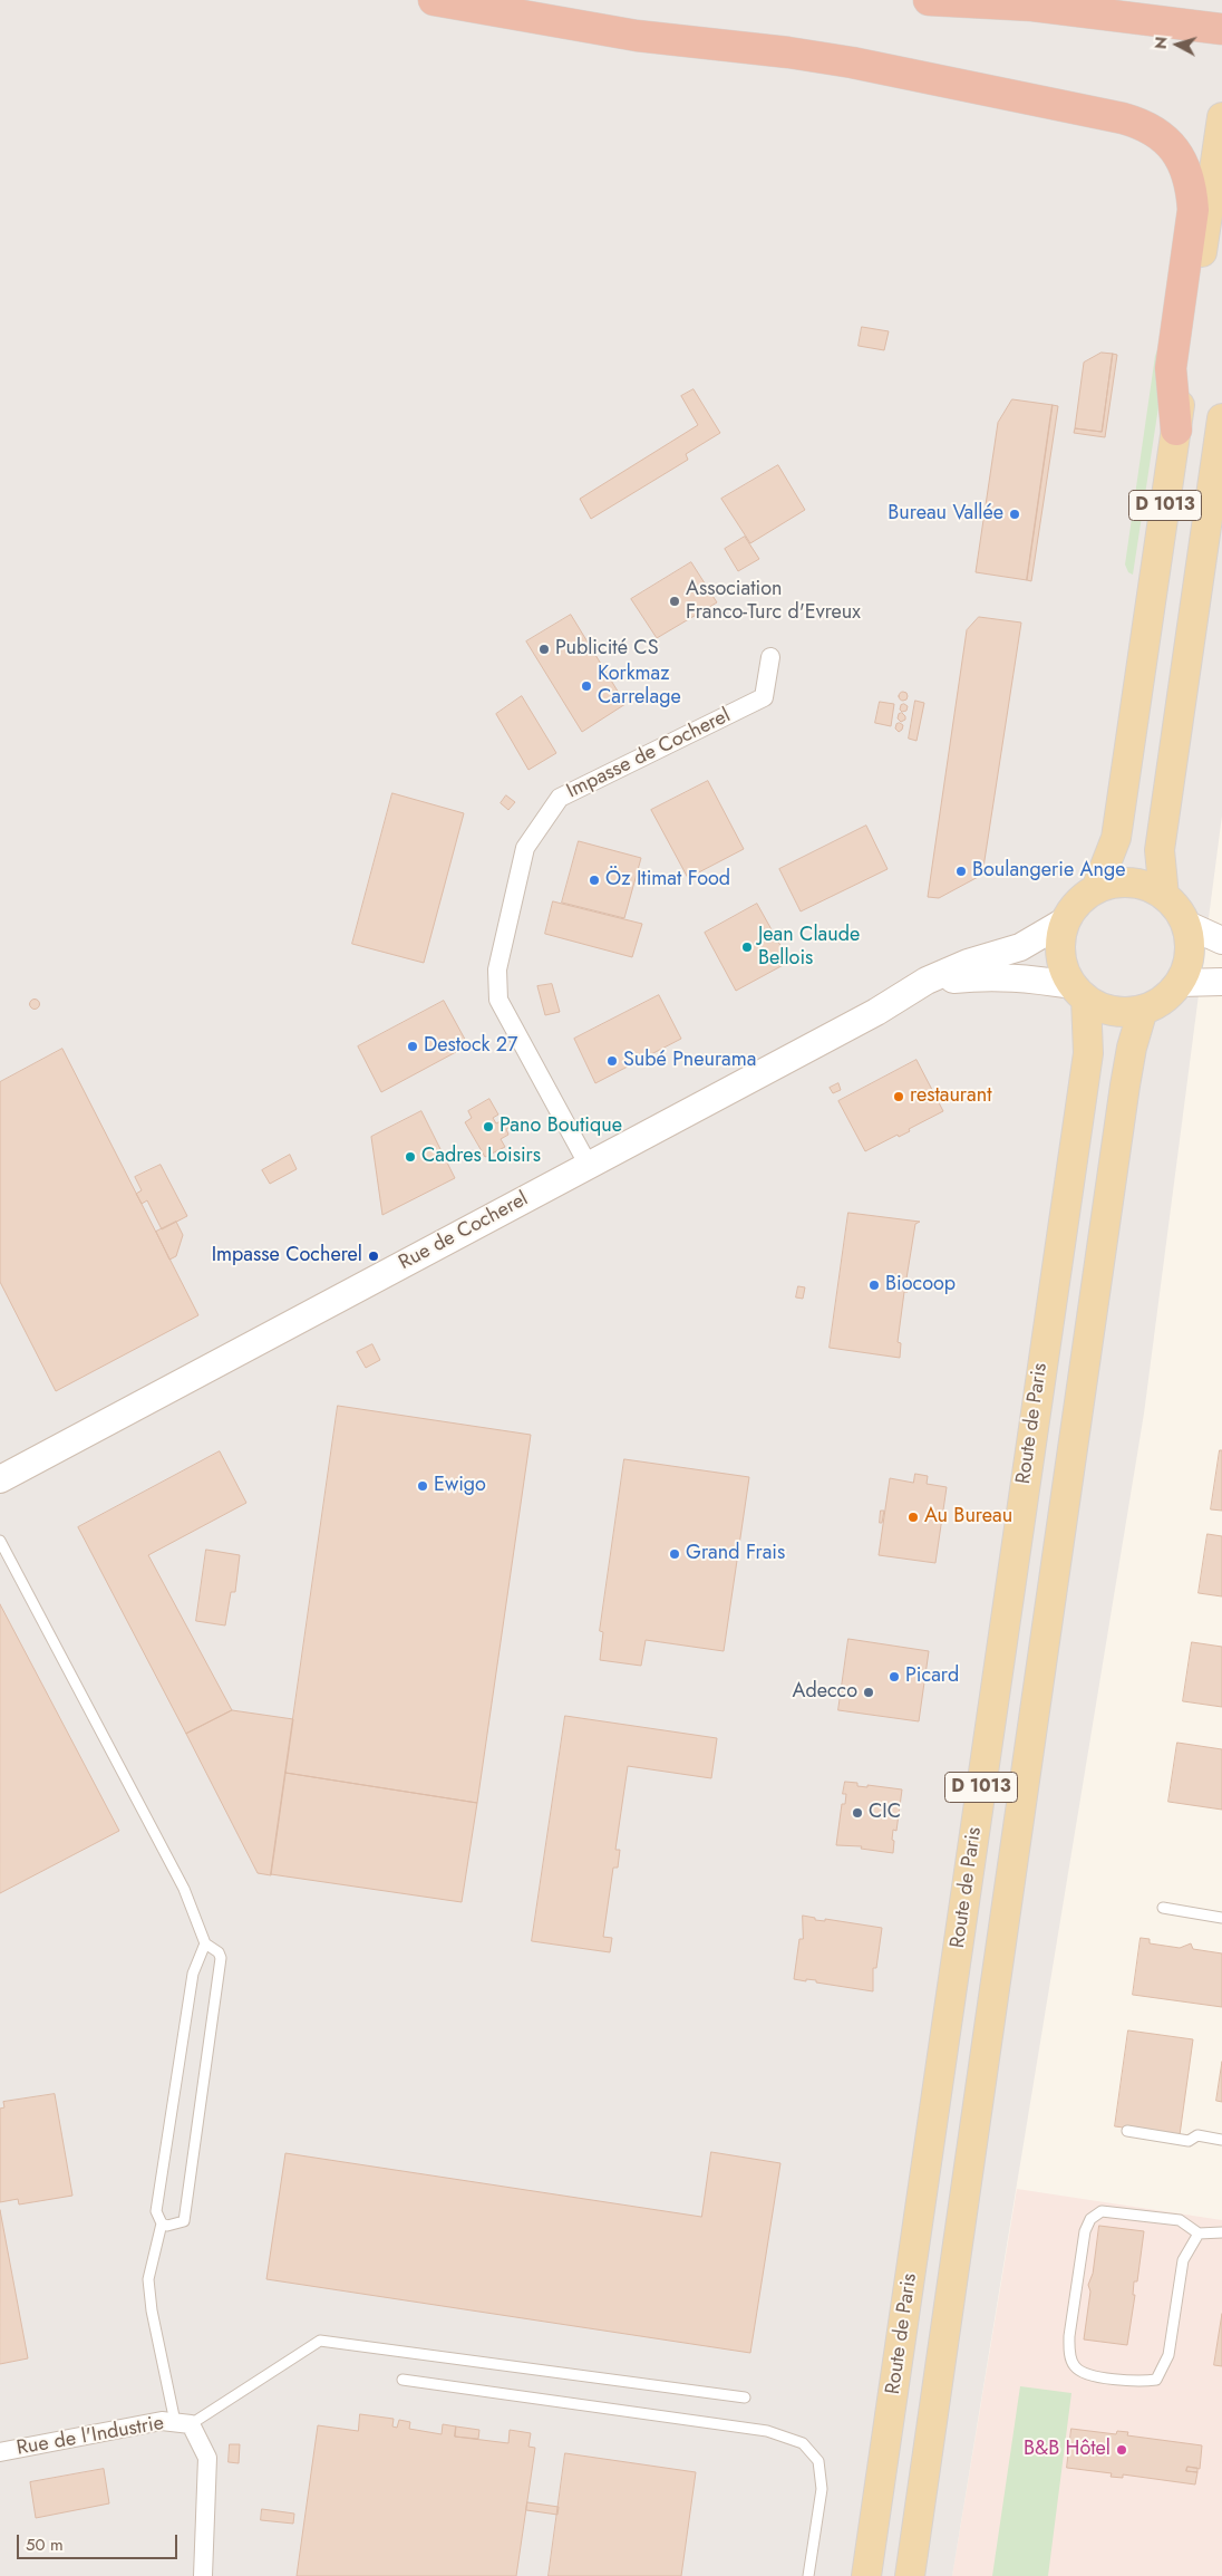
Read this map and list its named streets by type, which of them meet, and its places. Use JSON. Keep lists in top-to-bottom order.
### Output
{
  "streets": {
    "main road": ["D 1013", "Route de Paris"],
    "street": ["Impasse de Cocherel", "Rue de Cocherel", "Rue de l'Industrie"]
  },
  "crossings": [
    ["D 1013", "Rue de Cocherel"],
    ["D 1013", "Route de Paris"],
    ["Impasse de Cocherel", "Rue de Cocherel"],
    ["Rue de Cocherel", "Route de Paris"]
  ],
  "places": [
    "Bureau Vallée",
    "Association Franco-Turc d'Evreux",
    "Publicité CS",
    "Korkmaz Carrelage",
    "Boulangerie Ange",
    "Öz Itimat Food",
    "Jean Claude Bellois",
    "Destock 27",
    "Subé Pneurama",
    "restaurant",
    "Pano Boutique",
    "Cadres Loisirs",
    "Impasse Cocherel",
    "Biocoop",
    "Ewigo",
    "Au Bureau",
    "Grand Frais",
    "Picard",
    "Adecco",
    "CIC",
    "B&B Hôtel"
  ],
  "scale_bar": "50 m",
  "north": "left"
}
